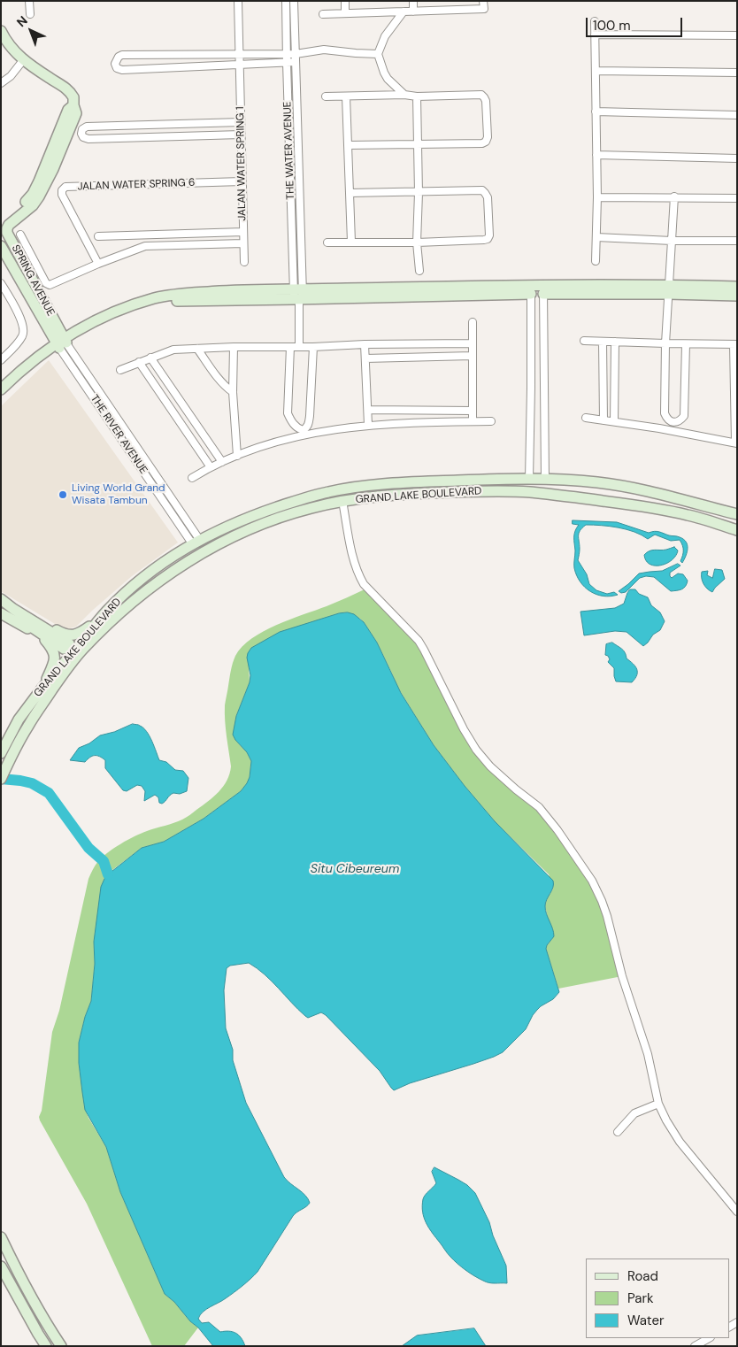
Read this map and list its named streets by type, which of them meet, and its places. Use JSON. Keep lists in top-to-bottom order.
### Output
{
  "streets": {
    "street": [
      "THE WATER AVENUE",
      "JALAN WATER SPRING 1",
      "JALAN WATER SPRING 6",
      "SPRING AVENUE",
      "THE RIVER AVENUE",
      "GRAND LAKE BOULEVARD"
    ]
  },
  "crossings": [
    ["JALAN WATER SPRING 1", "JALAN WATER SPRING 6"],
    ["SPRING AVENUE", "THE RIVER AVENUE"],
    ["THE RIVER AVENUE", "GRAND LAKE BOULEVARD"]
  ],
  "water": ["Situ Cibeureum"],
  "places": ["Living World Grand Wisata Tambun"],
  "legend": ["Road", "Park", "Water"],
  "scale_bar": "100 m",
  "north": "top left"
}
